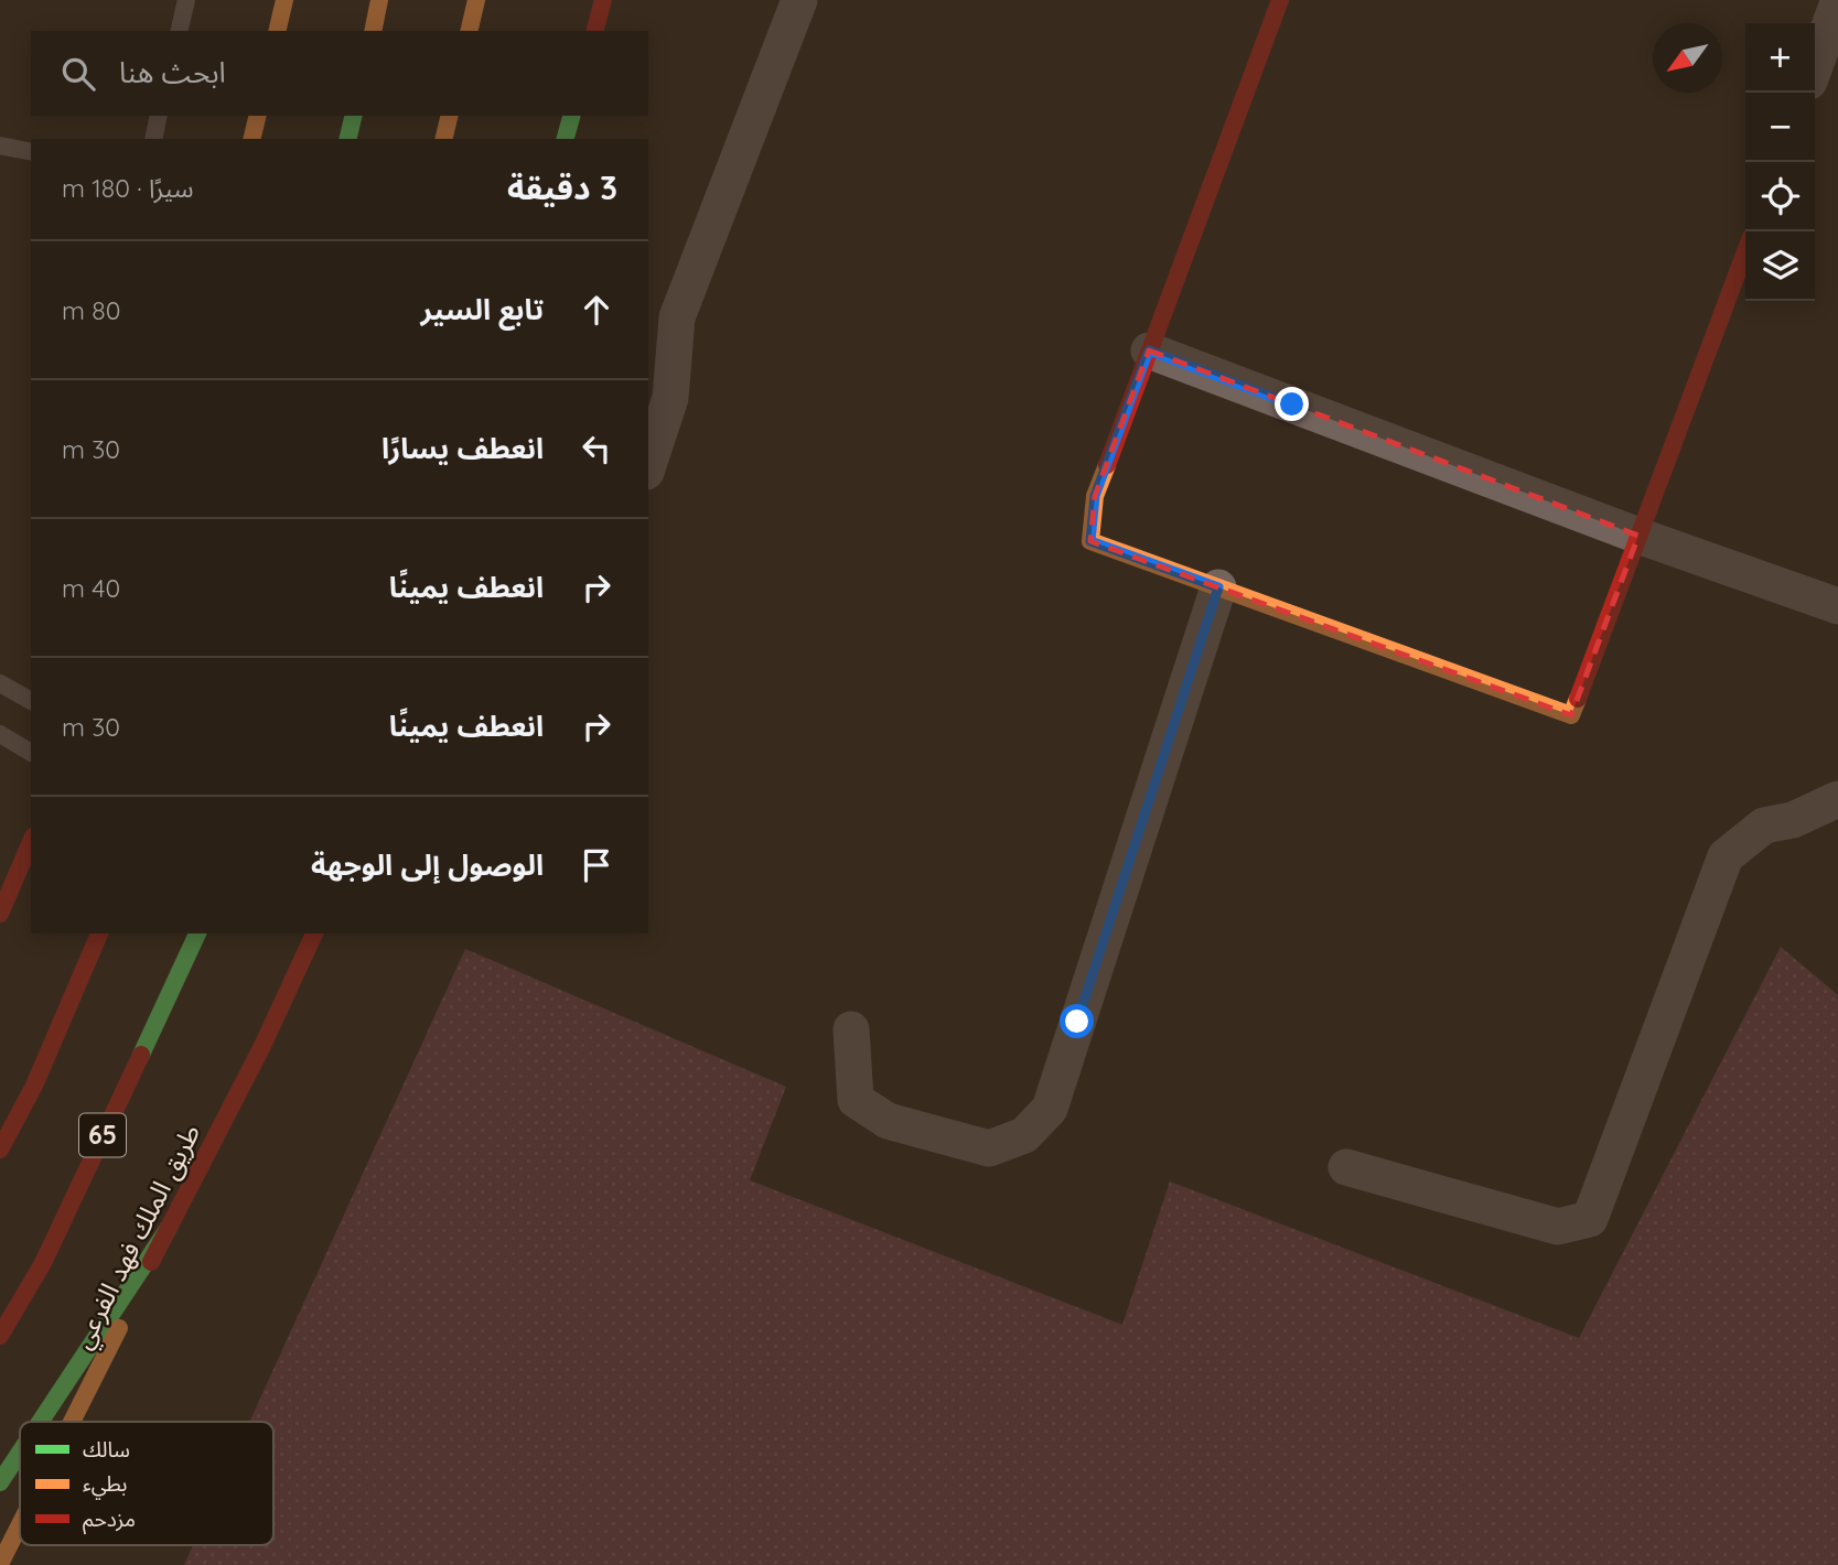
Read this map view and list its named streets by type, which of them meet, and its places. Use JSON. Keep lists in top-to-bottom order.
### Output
{
  "streets": {
    "main road": ["65", "طريق الملك فهد الفرعي"]
  },
  "legend": ["سالك", "بطيء", "مزدحم"],
  "north": "bottom left",
  "page": {
    "map_buttons": ["+", "−"],
    "search": "ابحث هنا",
    "heading": ["3 دقيقة", "سيرًا · 180 m"],
    "list": [
      ["تابع السير", "80 m"],
      ["انعطف يسارًا", "30 m"],
      ["انعطف يمينًا", "40 m"],
      ["انعطف يمينًا", "30 m"],
      "الوصول إلى الوجهة"
    ]
  }
}
